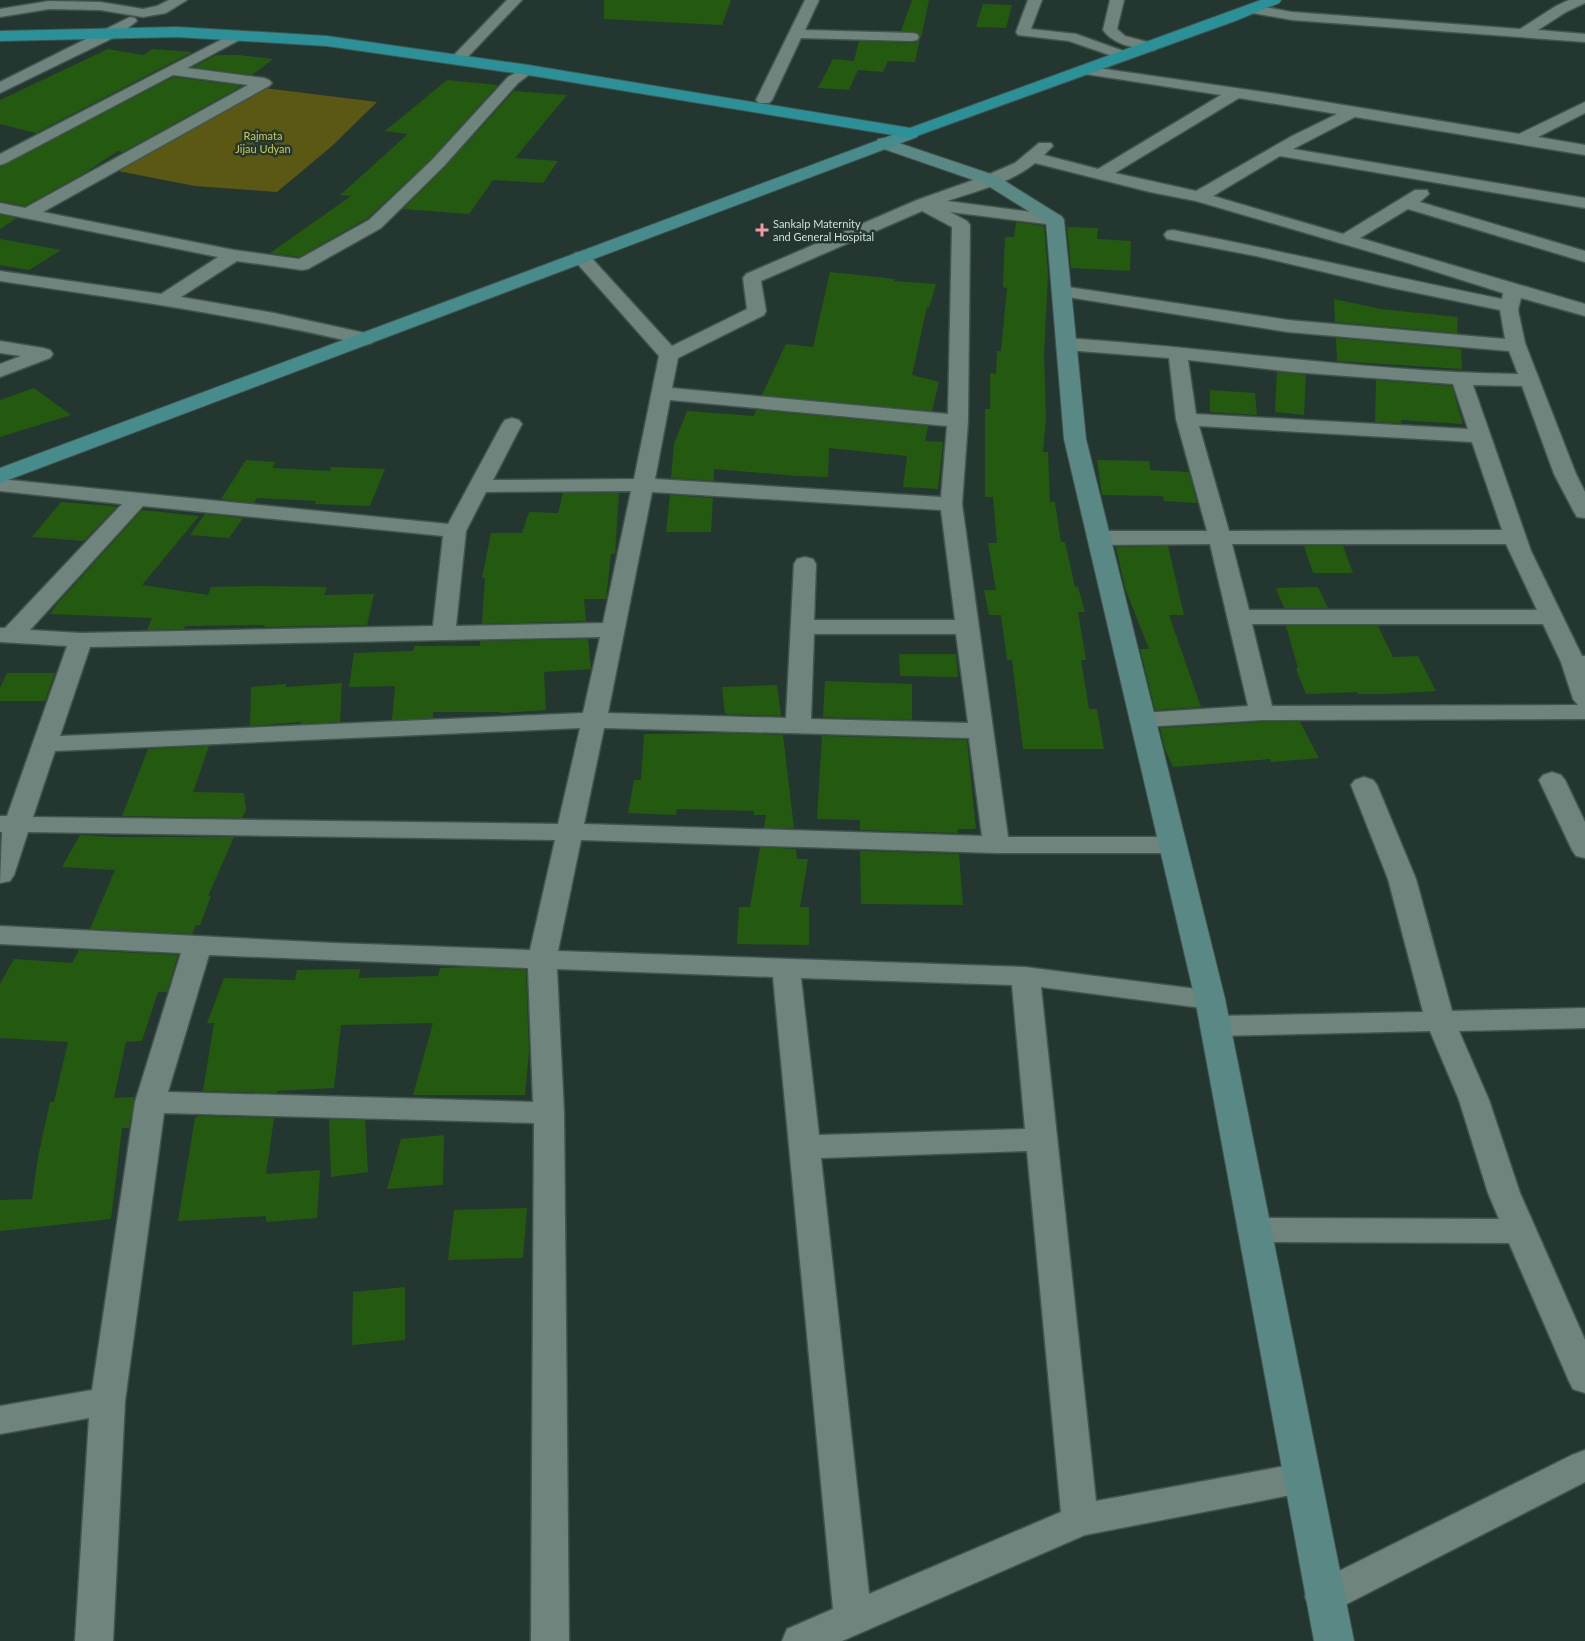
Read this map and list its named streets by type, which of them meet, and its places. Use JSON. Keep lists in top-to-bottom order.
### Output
{
  "parks": ["Rajmata Jijau Udyan"],
  "places": {
    "health": ["Sankalp Maternity and General Hospital"]
  }
}
